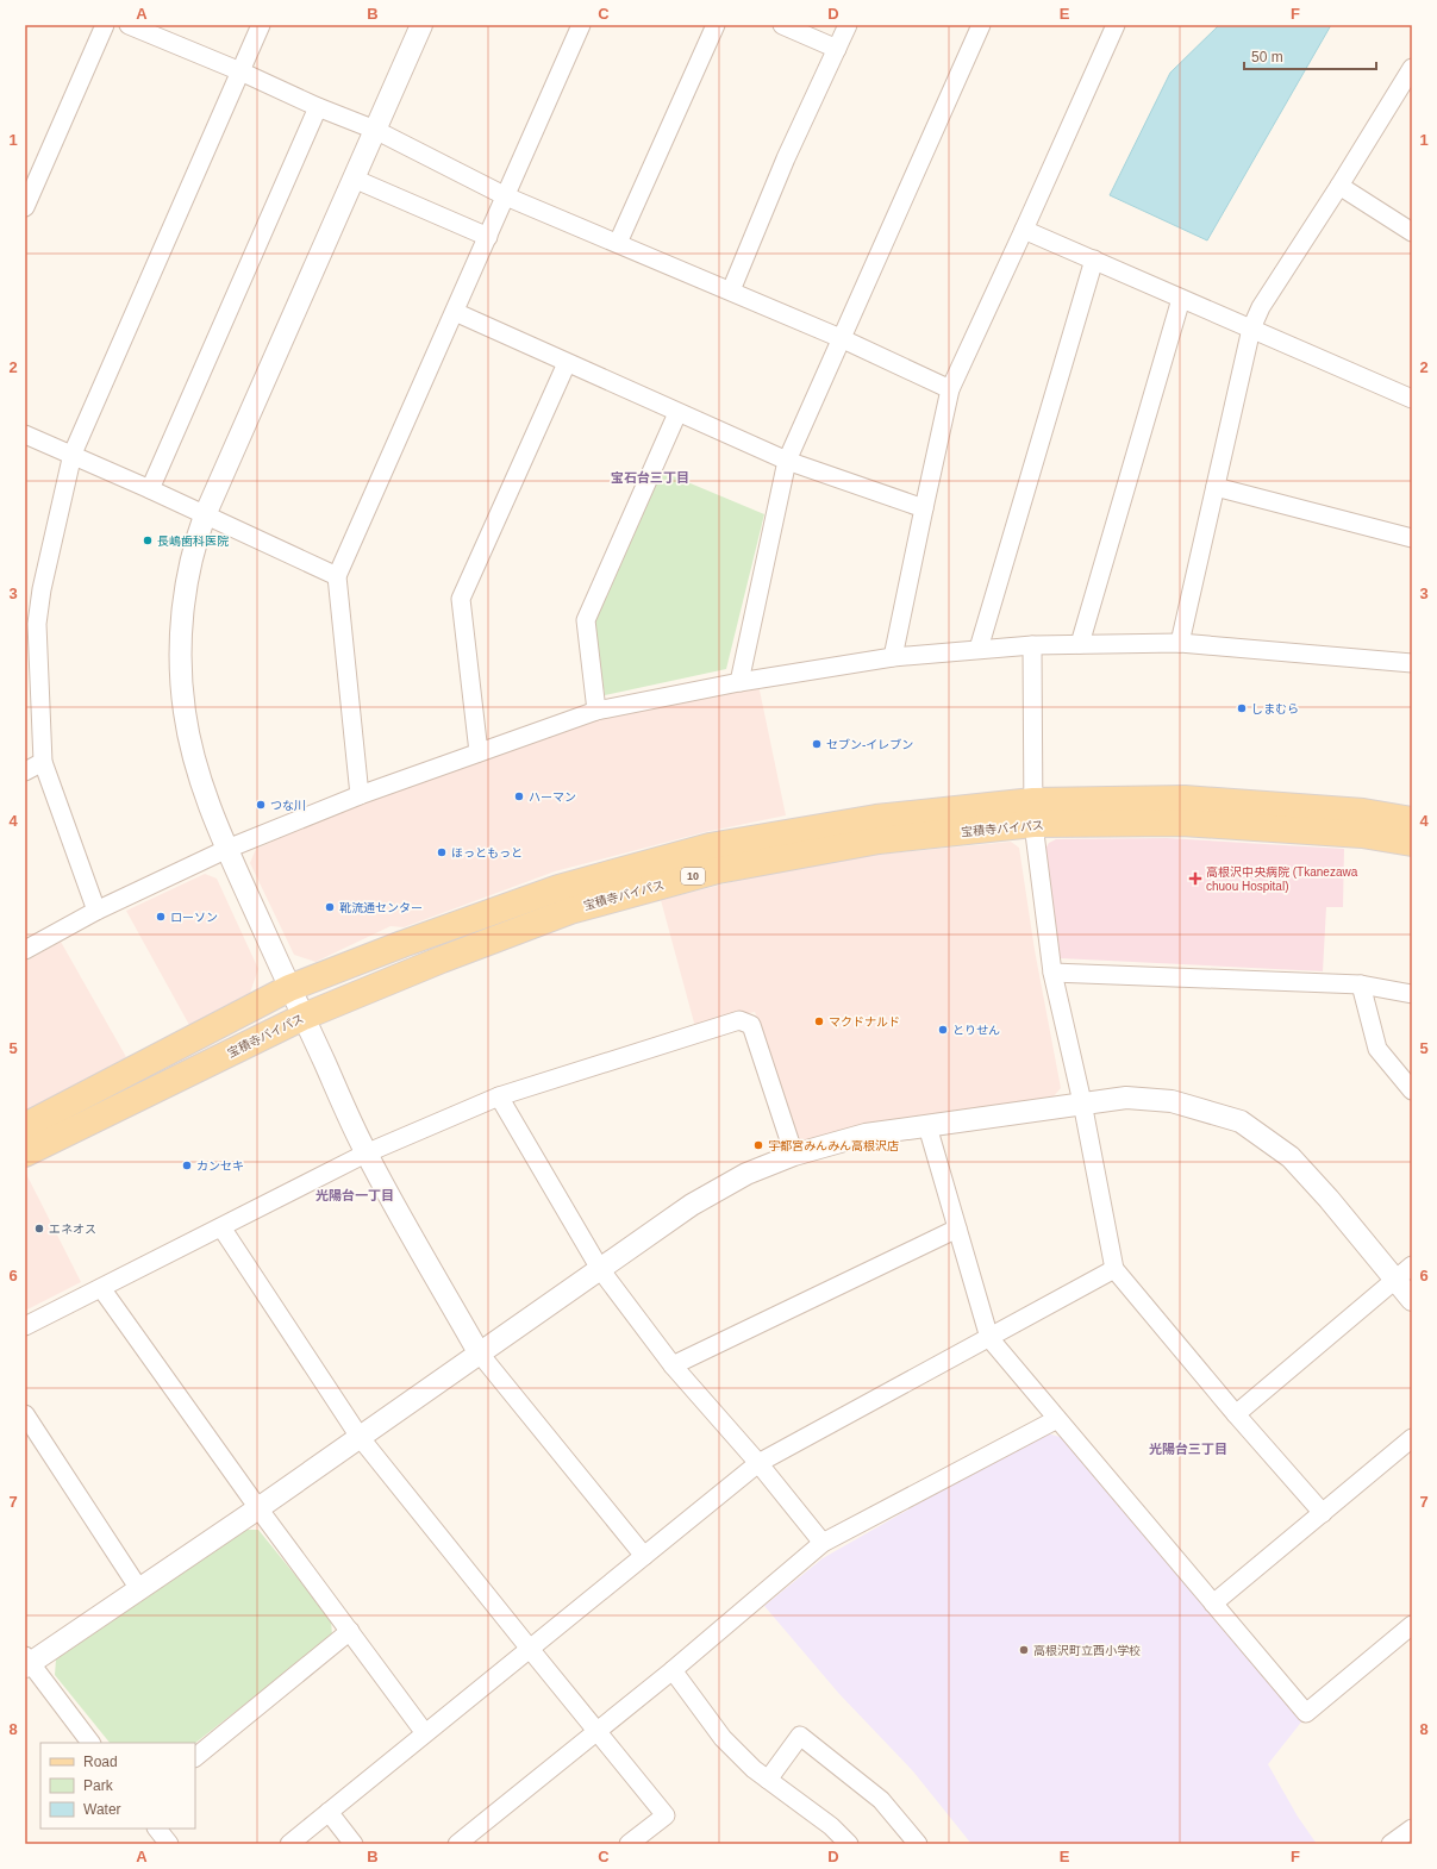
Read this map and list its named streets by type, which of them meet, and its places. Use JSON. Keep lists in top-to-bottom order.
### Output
{
  "streets": {
    "main road": ["宝積寺バイパス", "10"]
  },
  "districts": ["宝石台三丁目", "光陽台一丁目", "光陽台三丁目"],
  "places": {
    "other": [
      "長嶋歯科医院",
      "しまむら",
      "セブン-イレブン",
      "ハーマン",
      "つな川",
      "ほっともっと",
      "靴流通センター",
      "ローソン",
      "マクドナルド",
      "とりせん",
      "宇都宮みんみん高根沢店",
      "カンセキ",
      "エネオス",
      "高根沢町立西小学校"
    ],
    "health": ["高根沢中央病院 (Tkanezawa chuou Hospital)"]
  },
  "legend": ["Road", "Park", "Water"],
  "scale_bar": "50 m",
  "grid": {
    "columns": [
      "A",
      "B",
      "C",
      "D",
      "E",
      "F"
    ],
    "rows": [
      "1",
      "2",
      "3",
      "4",
      "5",
      "6",
      "7",
      "8"
    ]
  }
}
